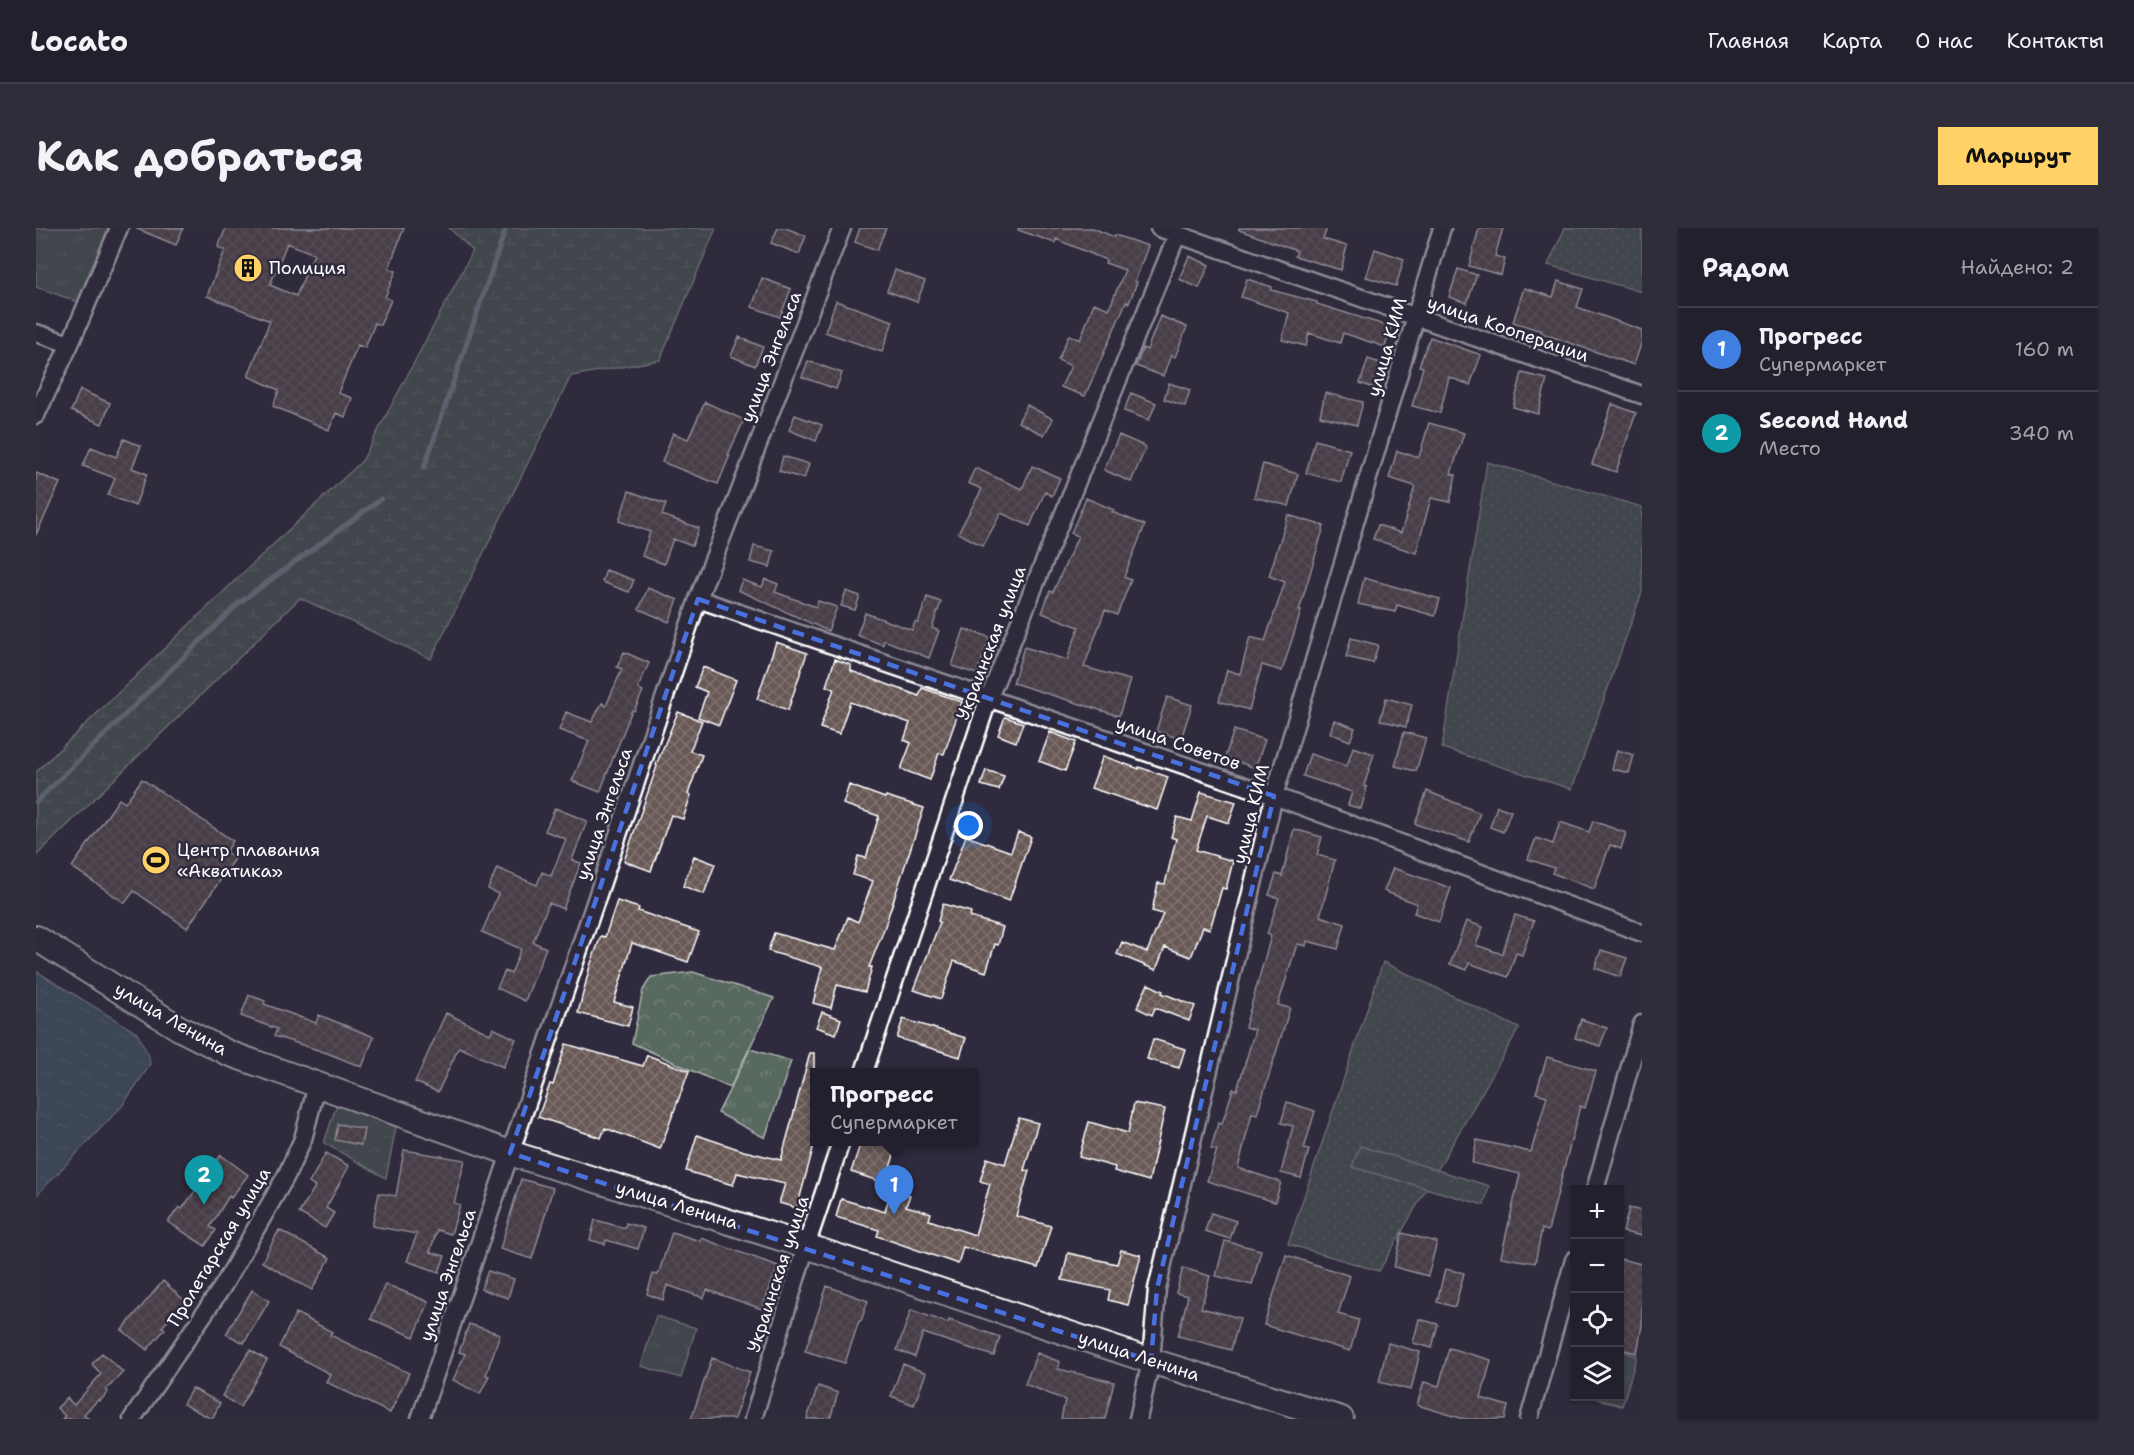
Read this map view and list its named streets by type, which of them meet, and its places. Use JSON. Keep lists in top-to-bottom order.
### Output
{
  "streets": {
    "street": [
      "улица Кооперации",
      "улица КИМ",
      "улица Энгельса",
      "Украинская улица",
      "улица Советов",
      "улица Ленина",
      "Пролетарская улица"
    ]
  },
  "crossings": [
    ["улица Кооперации", "улица КИМ"],
    ["улица Кооперации", "Украинская улица"],
    ["улица КИМ", "улица Советов"],
    ["улица КИМ", "улица Ленина"],
    ["улица Энгельса", "улица Советов"],
    ["улица Энгельса", "улица Ленина"],
    ["Украинская улица", "улица Советов"],
    ["Украинская улица", "улица Ленина"],
    ["улица Ленина", "Пролетарская улица"]
  ],
  "places": {
    "building": ["Полиция"],
    "sports": ["Центр плавания «Акватика»"]
  },
  "page": {
    "header": "Locato",
    "nav": [
      "Главная",
      "Карта",
      "О нас",
      "Контакты"
    ],
    "buttons": "Маршрут",
    "title": "Как добраться",
    "heading": ["Рядом", "Найдено: 2"],
    "list": [
      {
        "mark": "1",
        "name": "Прогресс",
        "note": "Супермаркет",
        "value": "160 m"
      },
      {
        "mark": "2",
        "name": "Second Hand",
        "note": "Место",
        "value": "340 m"
      }
    ],
    "popup": ["Прогресс", "Супермаркет"],
    "pins": ["2", "1"],
    "map_buttons": ["+", "−"]
  }
}
